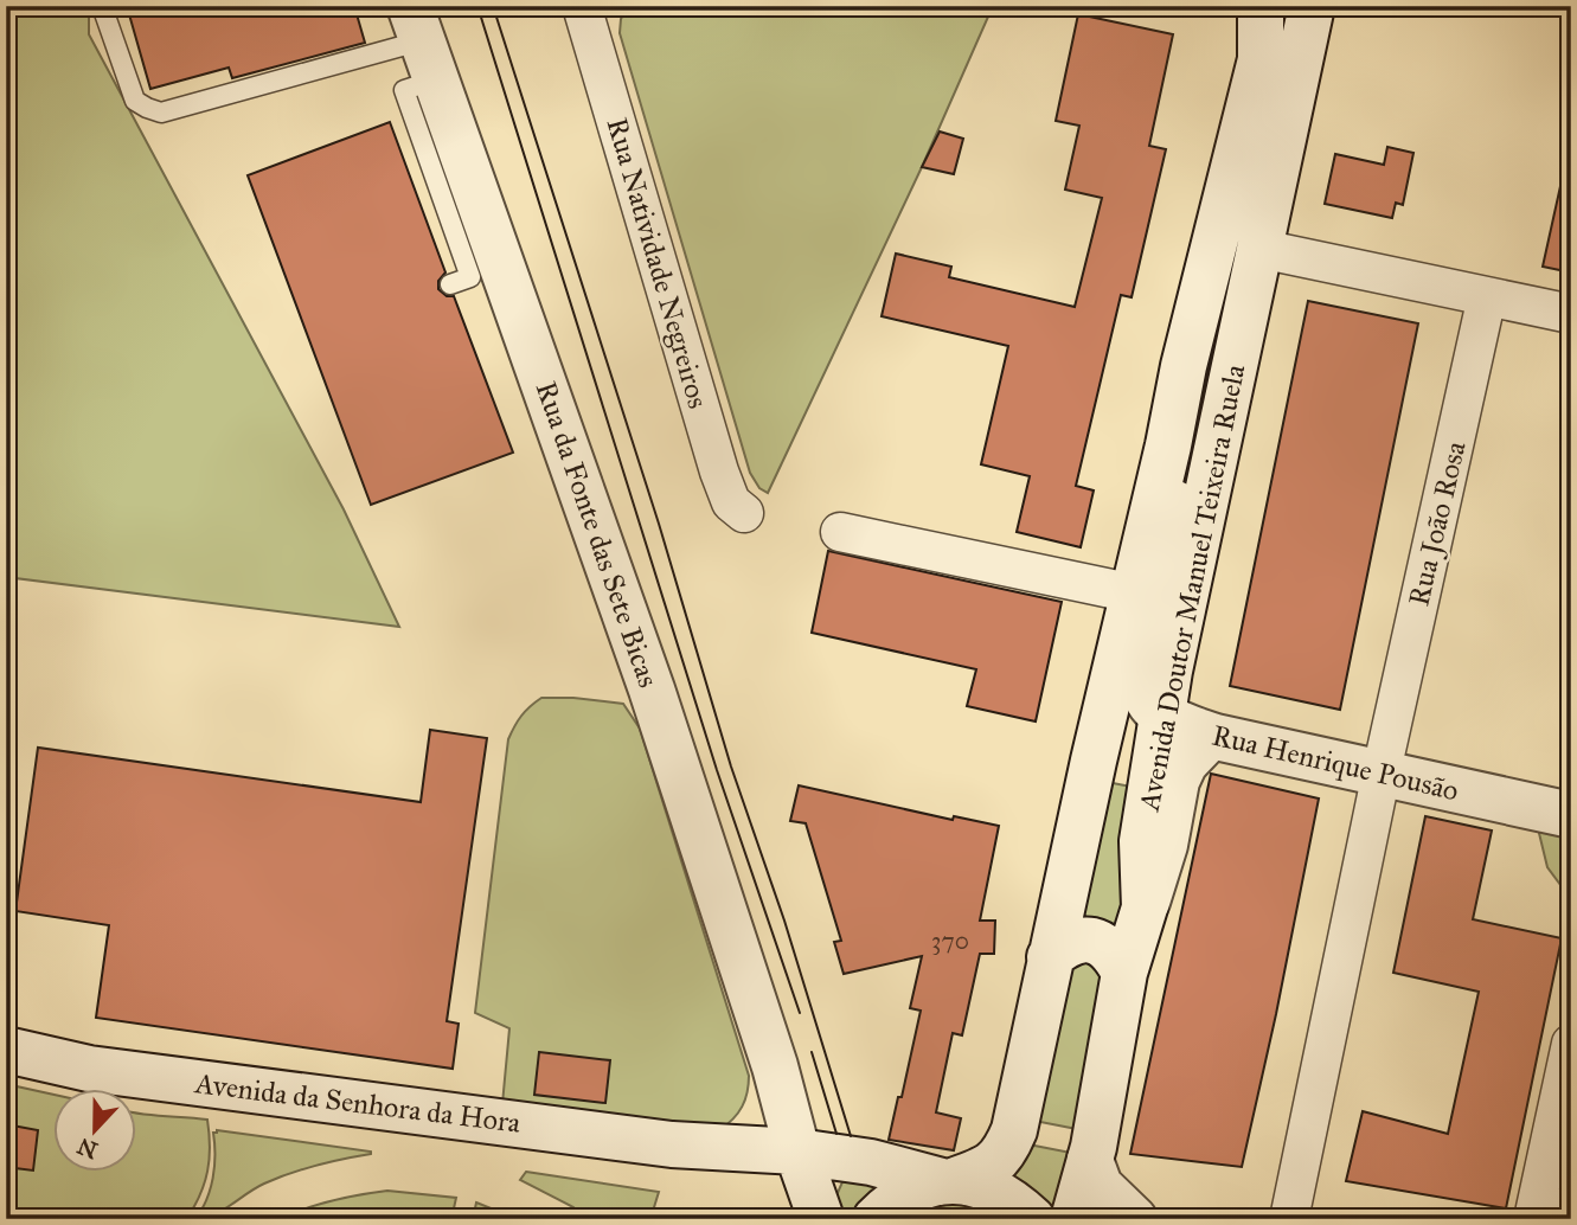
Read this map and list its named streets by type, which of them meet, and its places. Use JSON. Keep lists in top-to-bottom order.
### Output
{
  "streets": {
    "main road": [
      "Rua da Fonte das Sete Bicas",
      "Avenida Doutor Manuel Teixeira Ruela",
      "Rua Henrique Pousão",
      "Avenida da Senhora da Hora"
    ],
    "street": ["Rua Natividade Negreiros", "Rua João Rosa"]
  },
  "crossings": [
    ["Rua João Rosa", "Rua Henrique Pousão"],
    ["Rua da Fonte das Sete Bicas", "Avenida da Senhora da Hora"],
    ["Avenida Doutor Manuel Teixeira Ruela", "Rua Henrique Pousão"],
    ["Avenida Doutor Manuel Teixeira Ruela", "Avenida da Senhora da Hora"]
  ],
  "house_numbers": ["370"],
  "north": "bottom"
}
